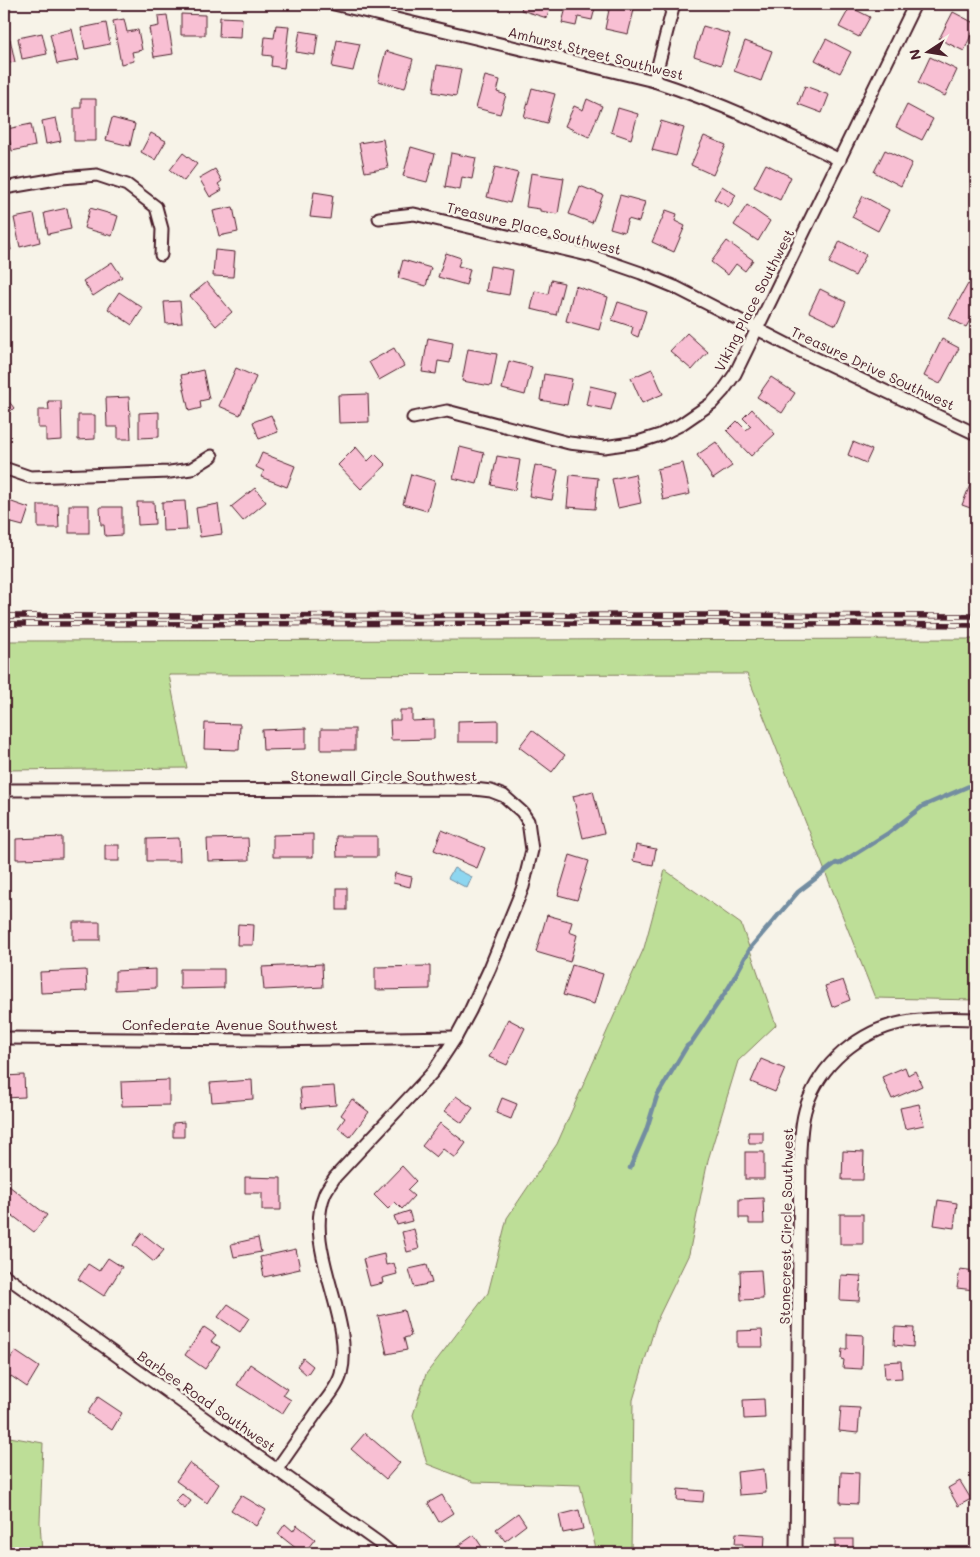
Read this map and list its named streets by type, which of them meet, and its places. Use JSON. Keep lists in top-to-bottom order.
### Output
{
  "streets": {
    "street": [
      "Amhurst Street Southwest",
      "Treasure Place Southwest",
      "Viking Place Southwest",
      "Treasure Drive Southwest",
      "Stonewall Circle Southwest",
      "Confederate Avenue Southwest",
      "Stonecrest Circle Southwest",
      "Barbee Road Southwest"
    ]
  },
  "crossings": [
    ["Amhurst Street Southwest", "Viking Place Southwest"],
    ["Treasure Place Southwest", "Viking Place Southwest"],
    ["Treasure Place Southwest", "Treasure Drive Southwest"],
    ["Viking Place Southwest", "Treasure Drive Southwest"],
    ["Stonewall Circle Southwest", "Confederate Avenue Southwest"],
    ["Stonewall Circle Southwest", "Barbee Road Southwest"]
  ],
  "north": "left"
}
